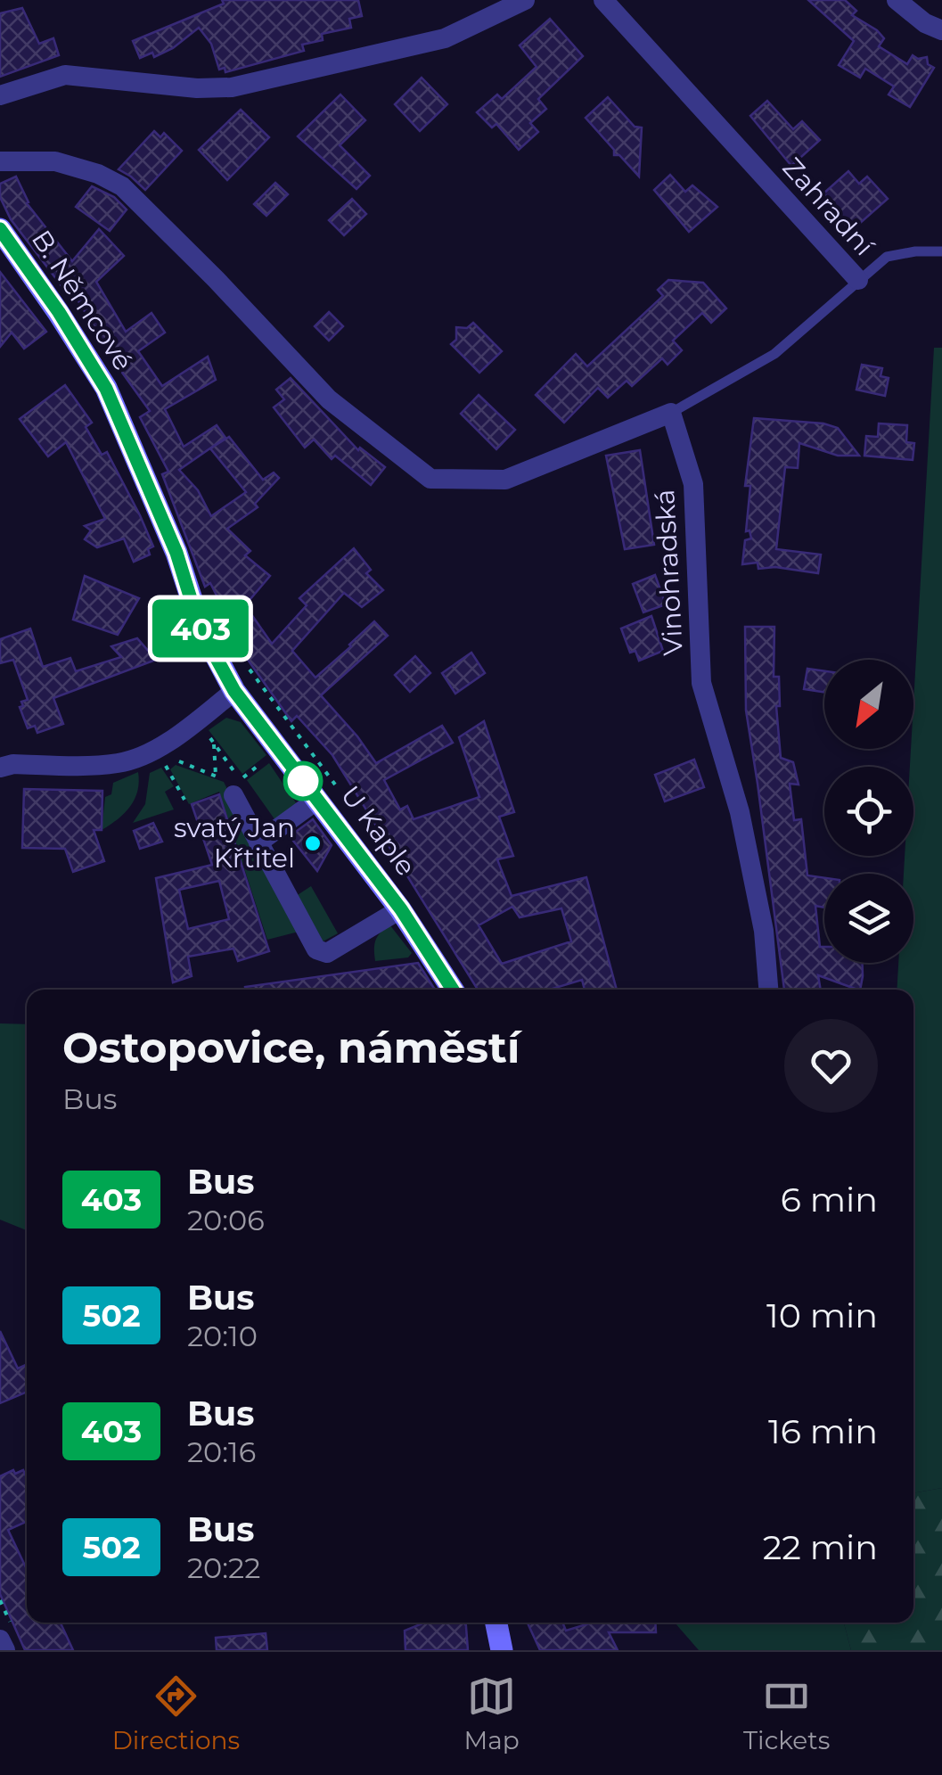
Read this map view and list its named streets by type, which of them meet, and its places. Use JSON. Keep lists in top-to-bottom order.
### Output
{
  "streets": {
    "street": [
      "Zahradní",
      "B. Němcové",
      "Vinohradská",
      "U Kaple"
    ]
  },
  "crossings": [
    ["Zahradní", "Vinohradská"],
    ["B. Němcové", "U Kaple"]
  ],
  "places": ["svatý Jan Křtitel"],
  "lines": ["bus line 403"],
  "north": "bottom left",
  "page": {
    "on_map": "403",
    "heading": ["Ostopovice, náměstí", "Bus"],
    "list": [
      {
        "mark": "403",
        "name": "Bus",
        "note": "20:06",
        "value": "6 min"
      },
      {
        "mark": "502",
        "name": "Bus",
        "note": "20:10",
        "value": "10 min"
      },
      {
        "mark": "403",
        "name": "Bus",
        "note": "20:16",
        "value": "16 min"
      },
      {
        "mark": "502",
        "name": "Bus",
        "note": "20:22",
        "value": "22 min"
      }
    ],
    "tabs": ["Directions", "Map", "Tickets"]
  }
}
